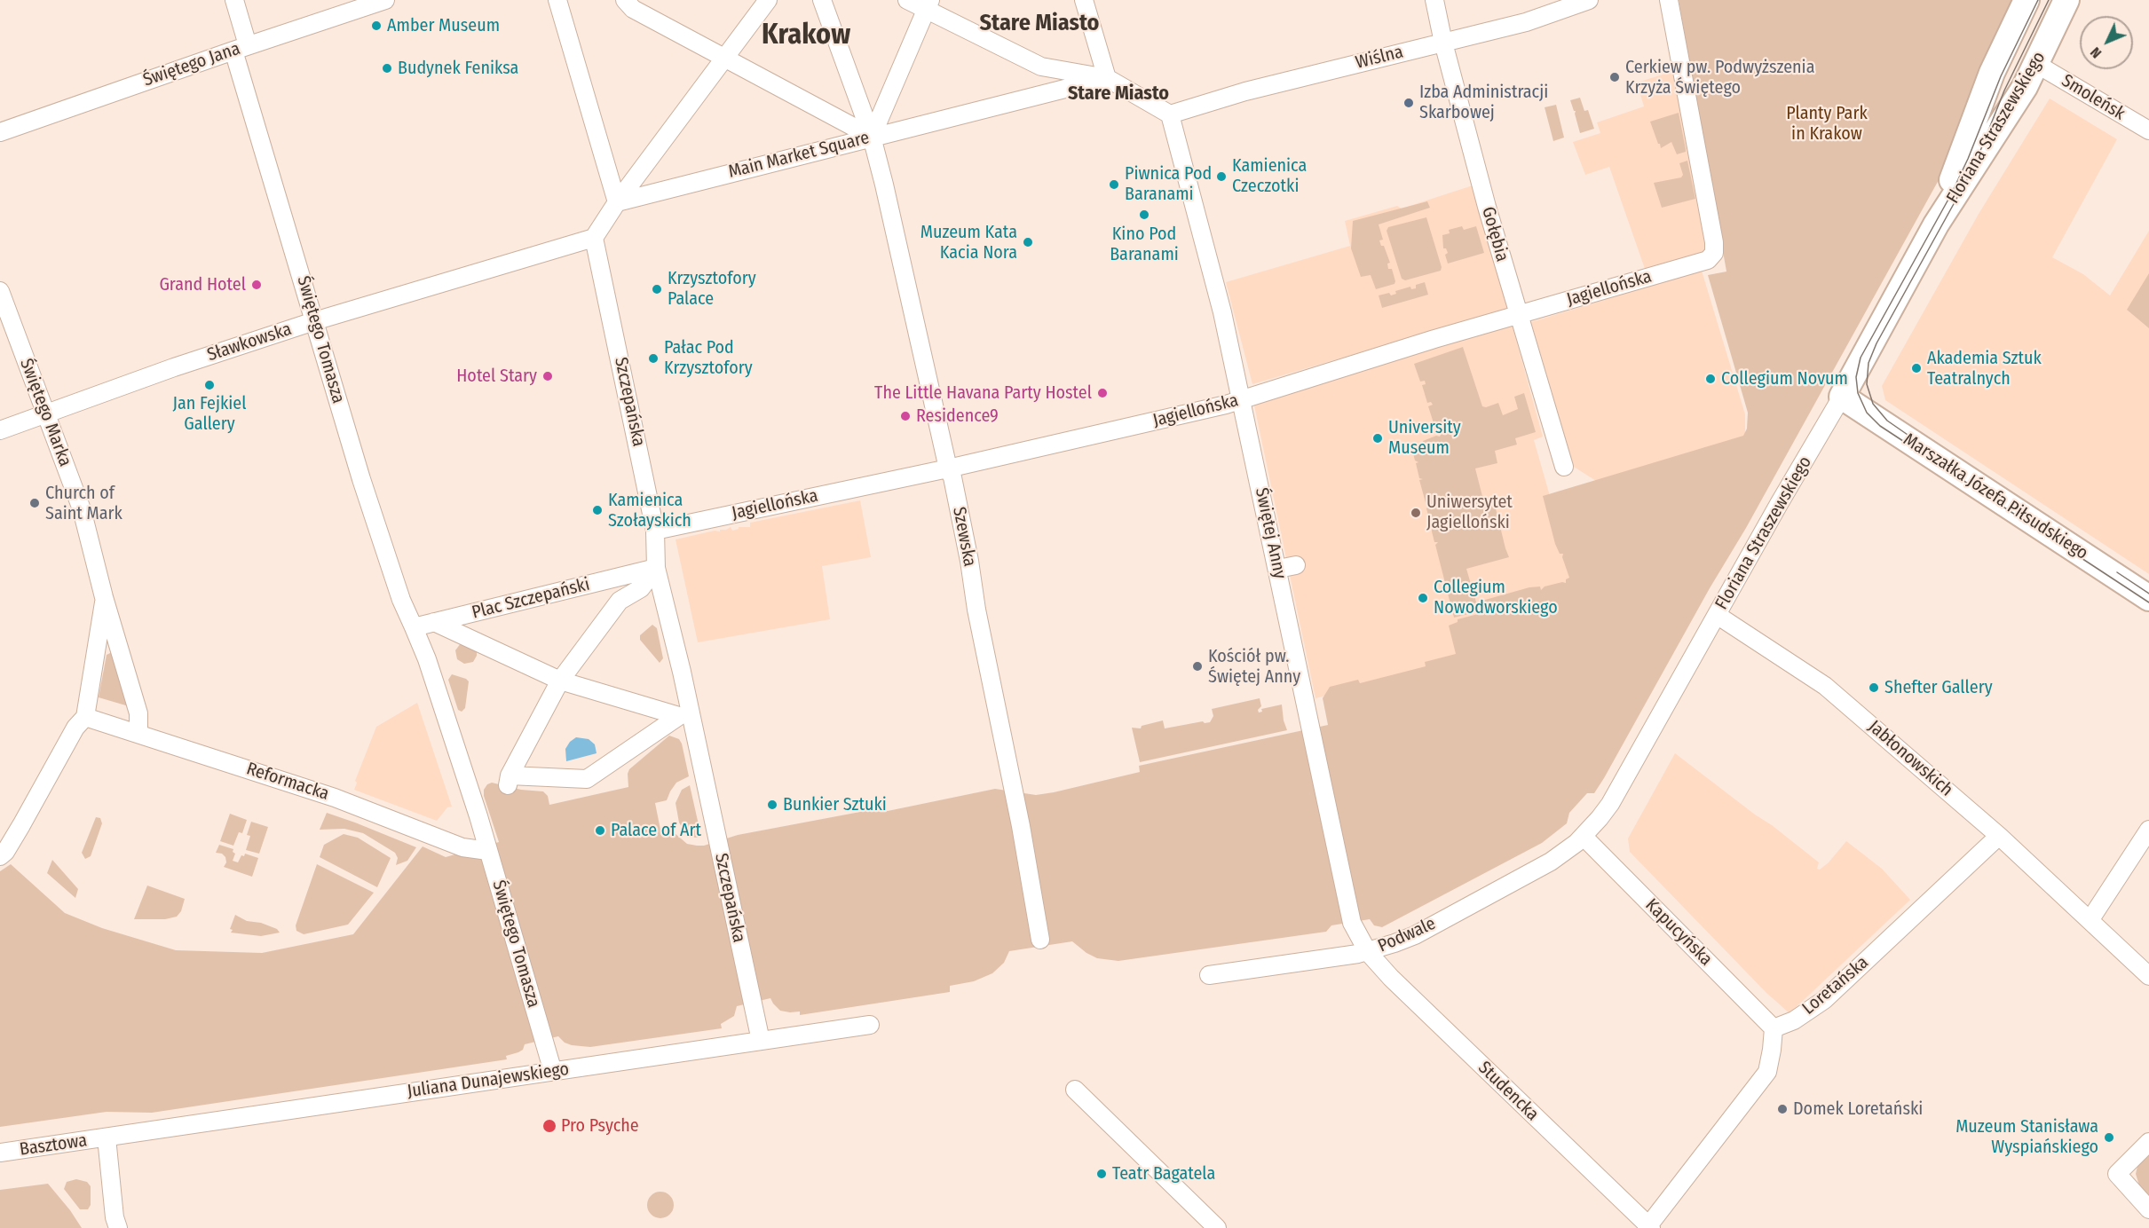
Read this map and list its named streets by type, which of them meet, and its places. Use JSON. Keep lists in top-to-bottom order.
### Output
{
  "streets": {
    "street": [
      "Wiślna",
      "Świętego Jana",
      "Smoleńsk",
      "Floriana Straszewskiego",
      "Main Market Square",
      "Gołębia",
      "Jagiellońska",
      "Świętego Tomasza",
      "Sławkowska",
      "Szczepańska",
      "Świętego Marka",
      "Marszałka Józefa Piłsudskiego",
      "Świętej Anny",
      "Szewska",
      "Plac Szczepański",
      "Jabłonowskich",
      "Reformacka",
      "Kapucyńska",
      "Podwale",
      "Loretańska",
      "Juliana Dunajewskiego",
      "Studencka",
      "Basztowa"
    ]
  },
  "crossings": [
    ["Wiślna", "Gołębia"],
    ["Wiślna", "Świętej Anny"],
    ["Świętego Jana", "Świętego Tomasza"],
    ["Smoleńsk", "Floriana Straszewskiego"],
    ["Floriana Straszewskiego", "Marszałka Józefa Piłsudskiego"],
    ["Floriana Straszewskiego", "Jabłonowskich"],
    ["Floriana Straszewskiego", "Kapucyńska"],
    ["Floriana Straszewskiego", "Podwale"],
    ["Main Market Square", "Szewska"],
    ["Gołębia", "Jagiellońska"],
    ["Jagiellońska", "Szczepańska"],
    ["Jagiellońska", "Świętej Anny"],
    ["Jagiellońska", "Szewska"],
    ["Świętego Tomasza", "Sławkowska"],
    ["Świętego Tomasza", "Plac Szczepański"],
    ["Świętego Tomasza", "Reformacka"],
    ["Świętego Tomasza", "Juliana Dunajewskiego"],
    ["Sławkowska", "Szczepańska"],
    ["Sławkowska", "Świętego Marka"],
    ["Szczepańska", "Plac Szczepański"],
    ["Szczepańska", "Juliana Dunajewskiego"],
    ["Świętego Marka", "Reformacka"],
    ["Świętej Anny", "Podwale"],
    ["Świętej Anny", "Studencka"],
    ["Jabłonowskich", "Loretańska"],
    ["Kapucyńska", "Podwale"],
    ["Kapucyńska", "Loretańska"],
    ["Podwale", "Studencka"],
    ["Juliana Dunajewskiego", "Basztowa"]
  ],
  "districts": ["Stare Miasto", "Krakow", "Stare Miasto"],
  "parks": ["Planty Park in Krakow"],
  "places": [
    "Amber Museum",
    "Budynek Feniksa",
    "Cerkiew pw. Podwyższenia Krzyża Świętego",
    "Izba Administracji Skarbowej",
    "Kamienica Czeczotki",
    "Piwnica Pod Baranami",
    "Kino Pod Baranami",
    "Muzeum Kata Kacia Nora",
    "Grand Hotel",
    "Krzysztofory Palace",
    "Pałac Pod Krzysztofory",
    "Akademia Sztuk Teatralnych",
    "Hotel Stary",
    "Collegium Novum",
    "Jan Fejkiel Gallery",
    "The Little Havana Party Hostel",
    "Residence9",
    "University Museum",
    "Church of Saint Mark",
    "Kamienica Szołayskich",
    "Uniwersytet Jagielloński",
    "Collegium Nowodworskiego",
    "Kościół pw. Świętej Anny",
    "Shefter Gallery",
    "Bunkier Sztuki",
    "Palace of Art",
    "Domek Loretański",
    "Pro Psyche",
    "Muzeum Stanisława Wyspiańskiego",
    "Teatr Bagatela"
  ],
  "north": "bottom left"
}
